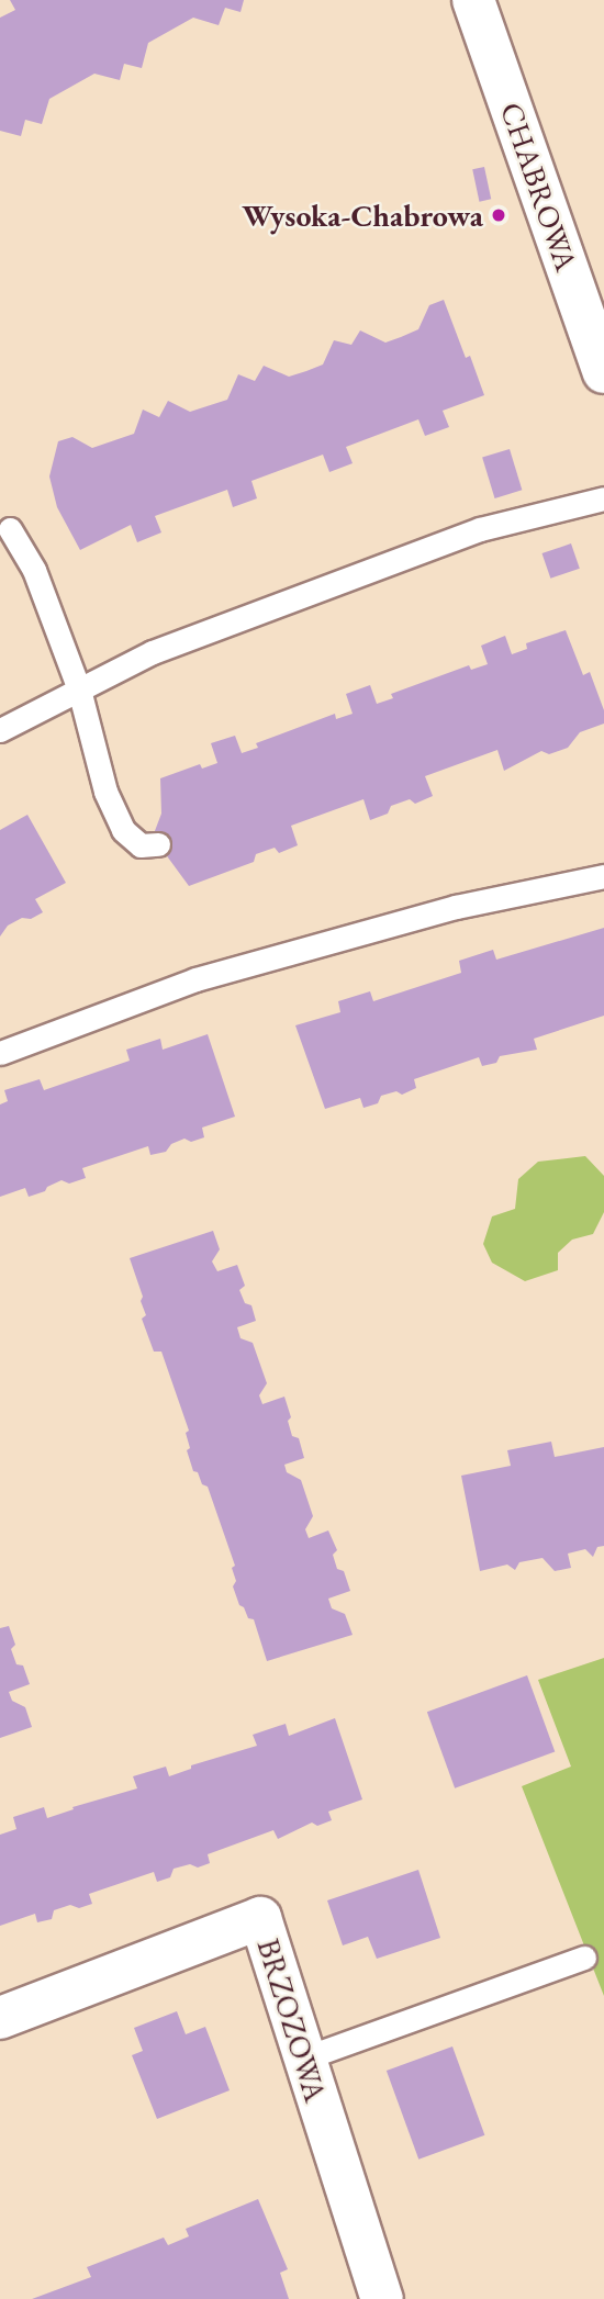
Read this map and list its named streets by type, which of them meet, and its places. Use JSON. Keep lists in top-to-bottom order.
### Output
{
  "streets": {
    "street": ["CHABROWA", "BRZOZOWA"]
  },
  "places": ["Wysoka-Chabrowa"]
}
